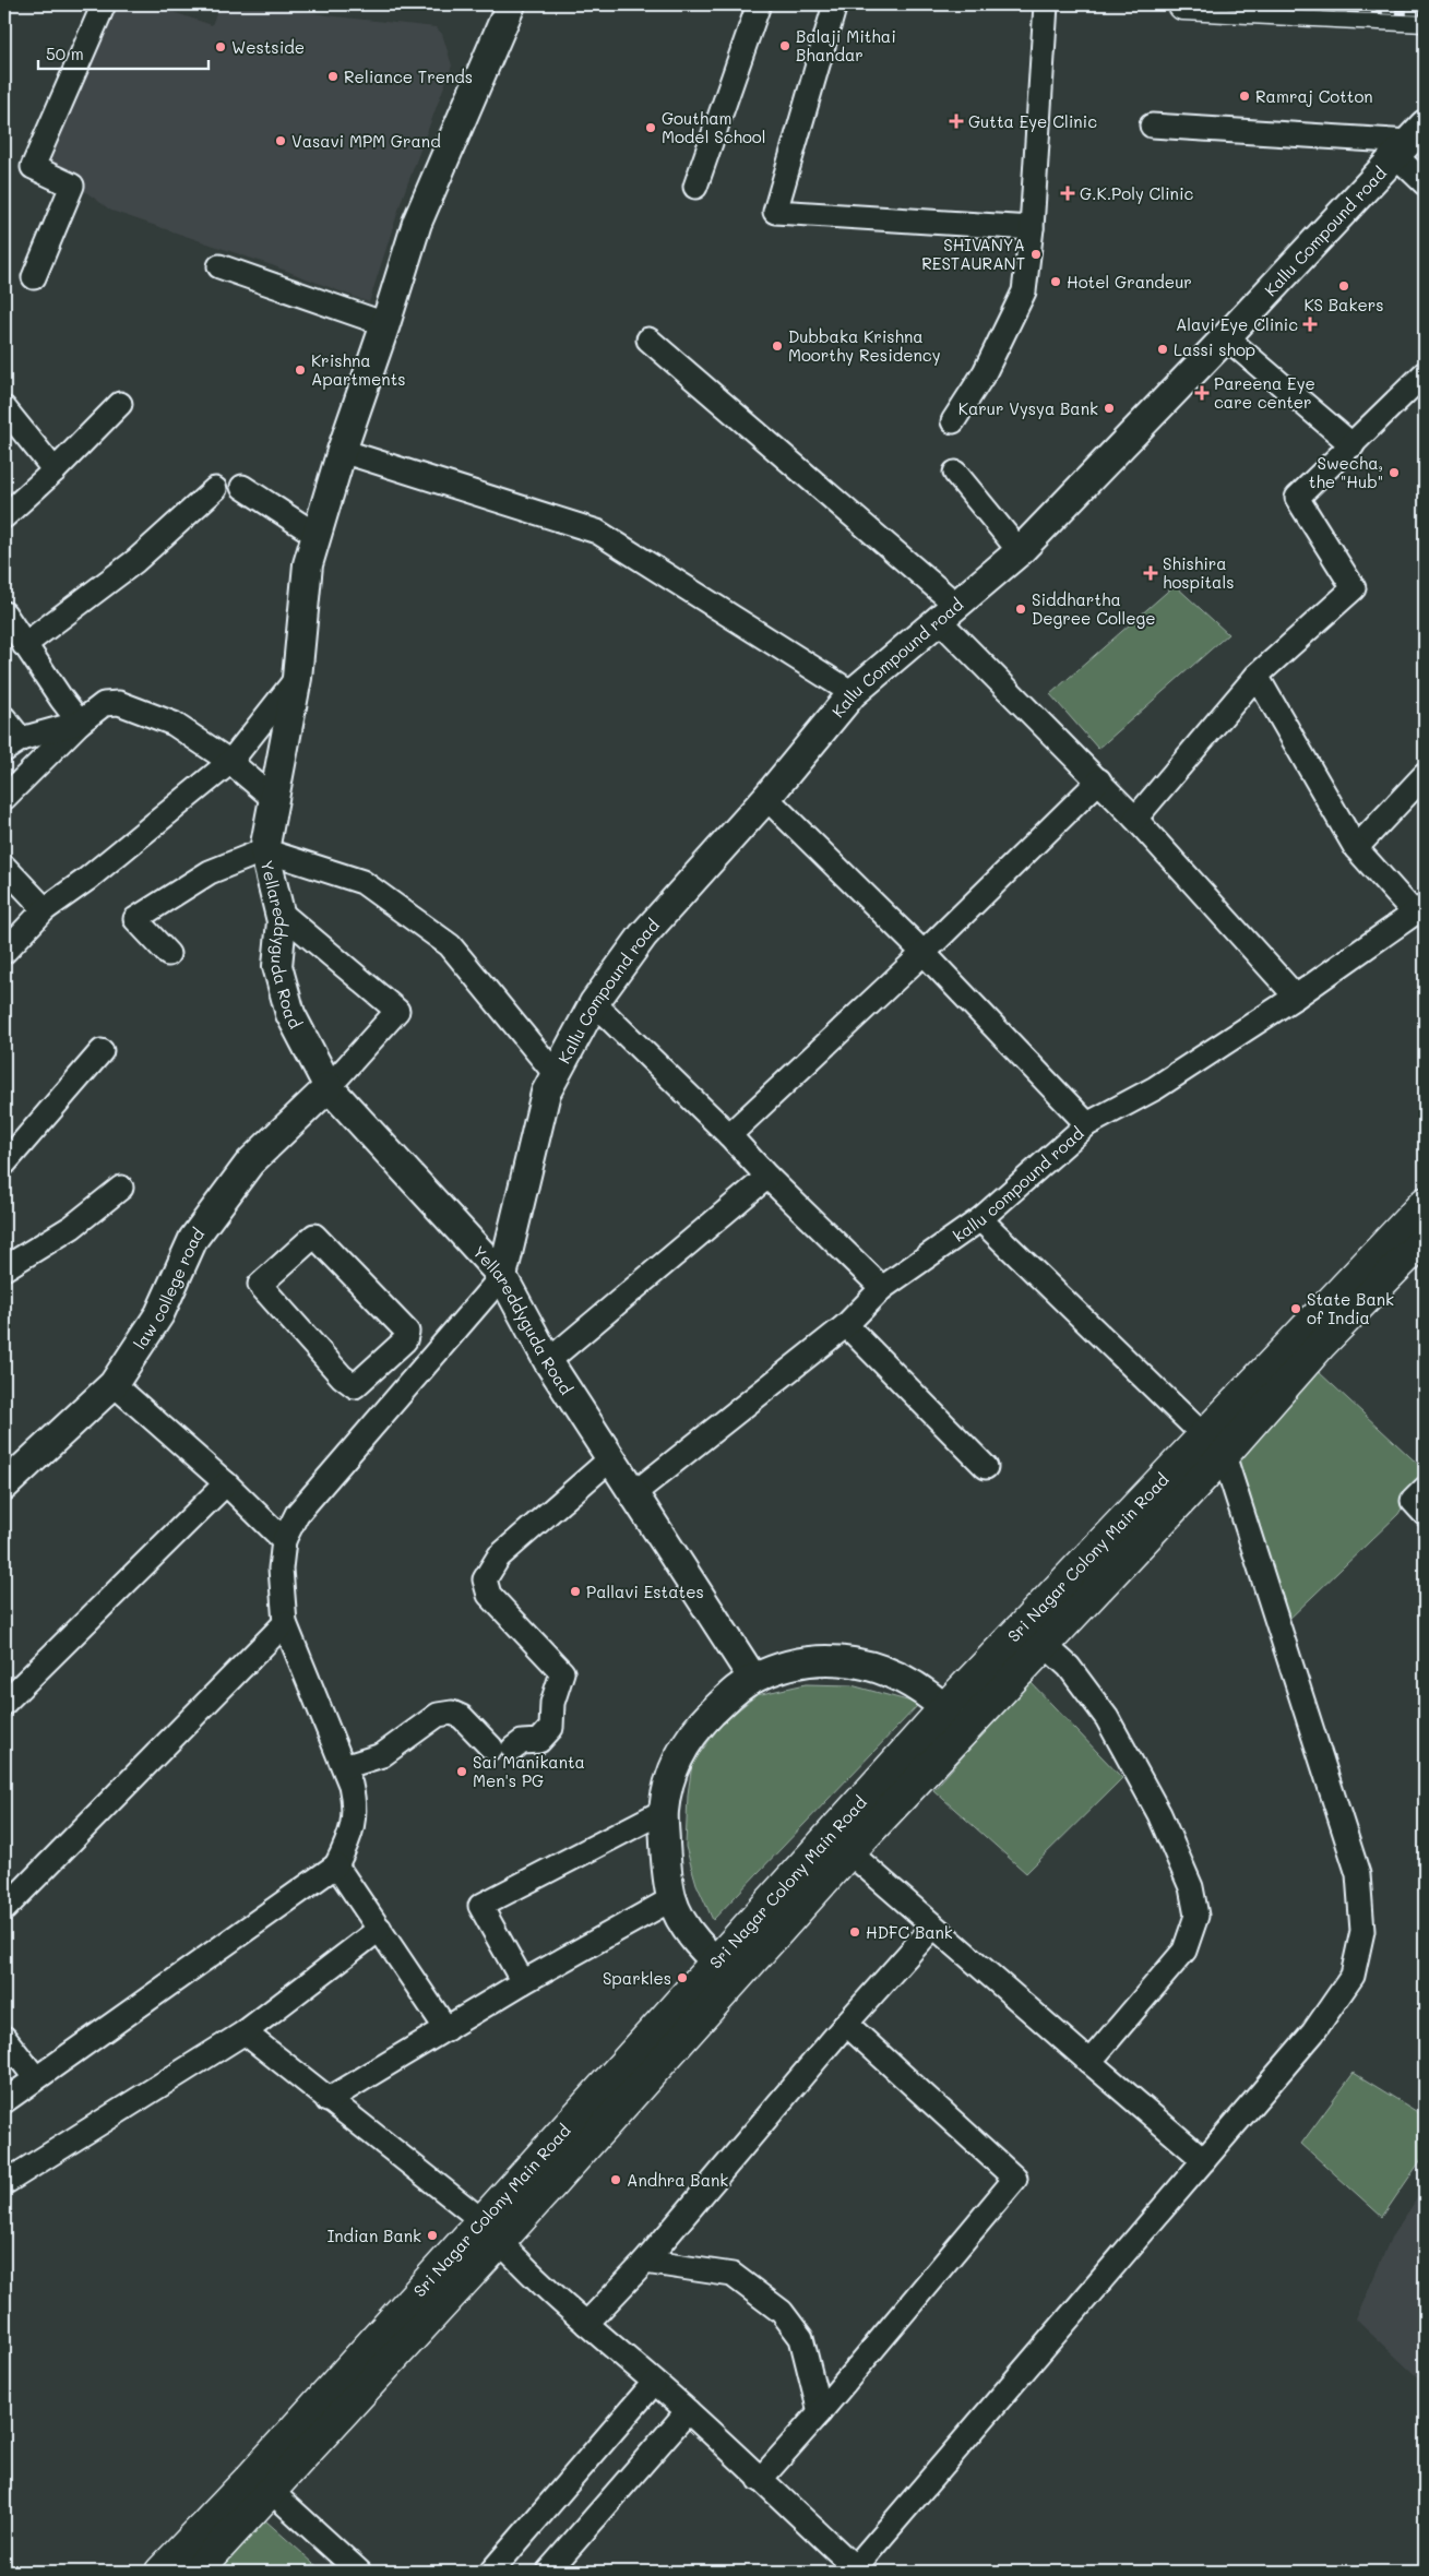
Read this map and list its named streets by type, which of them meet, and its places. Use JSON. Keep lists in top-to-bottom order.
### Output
{
  "streets": {
    "main road": ["Sri Nagar Colony Main Road"],
    "street": [
      "Kallu Compound road",
      "Yellareddyguda Road",
      "kallu compound road",
      "law college road"
    ]
  },
  "crossings": [
    ["Kallu Compound road", "Yellareddyguda Road"],
    ["Yellareddyguda Road", "kallu compound road"],
    ["Yellareddyguda Road", "law college road"]
  ],
  "places": {
    "other": [
      "Balaji Mithai Bhandar",
      "Westside",
      "Reliance Trends",
      "Ramraj Cotton",
      "Goutham Model School",
      "Vasavi MPM Grand",
      "SHIVANYA RESTAURANT",
      "Hotel Grandeur",
      "KS Bakers",
      "Dubbaka Krishna Moorthy Residency",
      "Lassi shop",
      "Krishna Apartments",
      "Karur Vysya Bank",
      "Swecha, the \"Hub\"",
      "Siddhartha Degree College",
      "State Bank of India",
      "Pallavi Estates",
      "Sai Manikanta Men's PG",
      "HDFC Bank",
      "Sparkles",
      "Andhra Bank",
      "Indian Bank"
    ],
    "health": [
      "Gutta Eye Clinic",
      "G.K.Poly Clinic",
      "Alavi Eye Clinic",
      "Pareena Eye care center",
      "Shishira hospitals"
    ]
  },
  "scale_bar": "50 m"
}
